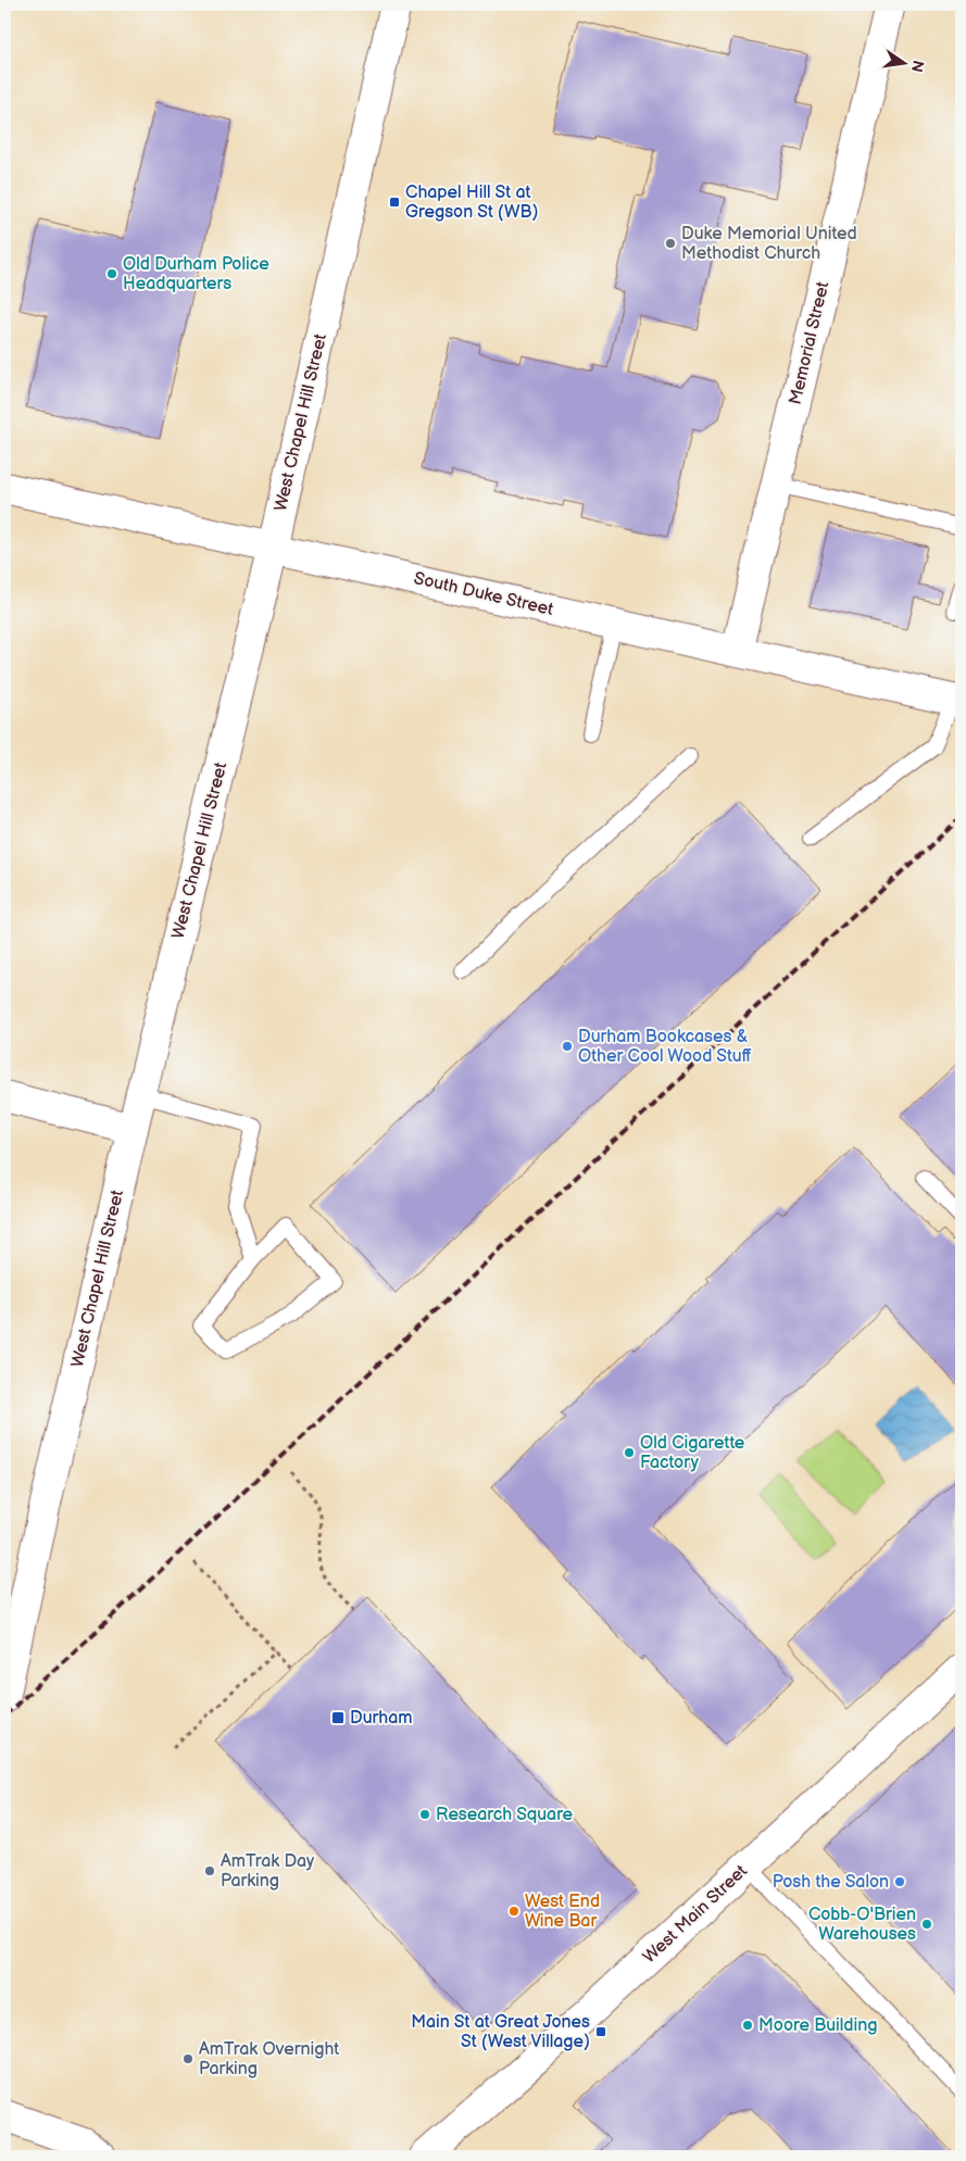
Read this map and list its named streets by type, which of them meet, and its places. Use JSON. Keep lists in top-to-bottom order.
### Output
{
  "streets": {
    "main road": [
      "Memorial Street",
      "West Chapel Hill Street",
      "South Duke Street",
      "West Main Street"
    ]
  },
  "crossings": [
    ["Memorial Street", "South Duke Street"],
    ["West Chapel Hill Street", "South Duke Street"]
  ],
  "places": {
    "transit": ["Chapel Hill St at Gregson St (WB)", "Durham", "Main St at Great Jones St (West Village)"],
    "other": [
      "Duke Memorial United Methodist Church",
      "Old Durham Police Headquarters",
      "Durham Bookcases & Other Cool Wood Stuff",
      "Old Cigarette Factory",
      "Research Square",
      "AmTrak Day Parking",
      "Posh the Salon",
      "West End Wine Bar",
      "Cobb-O'Brien Warehouses",
      "Moore Building",
      "AmTrak Overnight Parking"
    ]
  },
  "north": "right"
}
